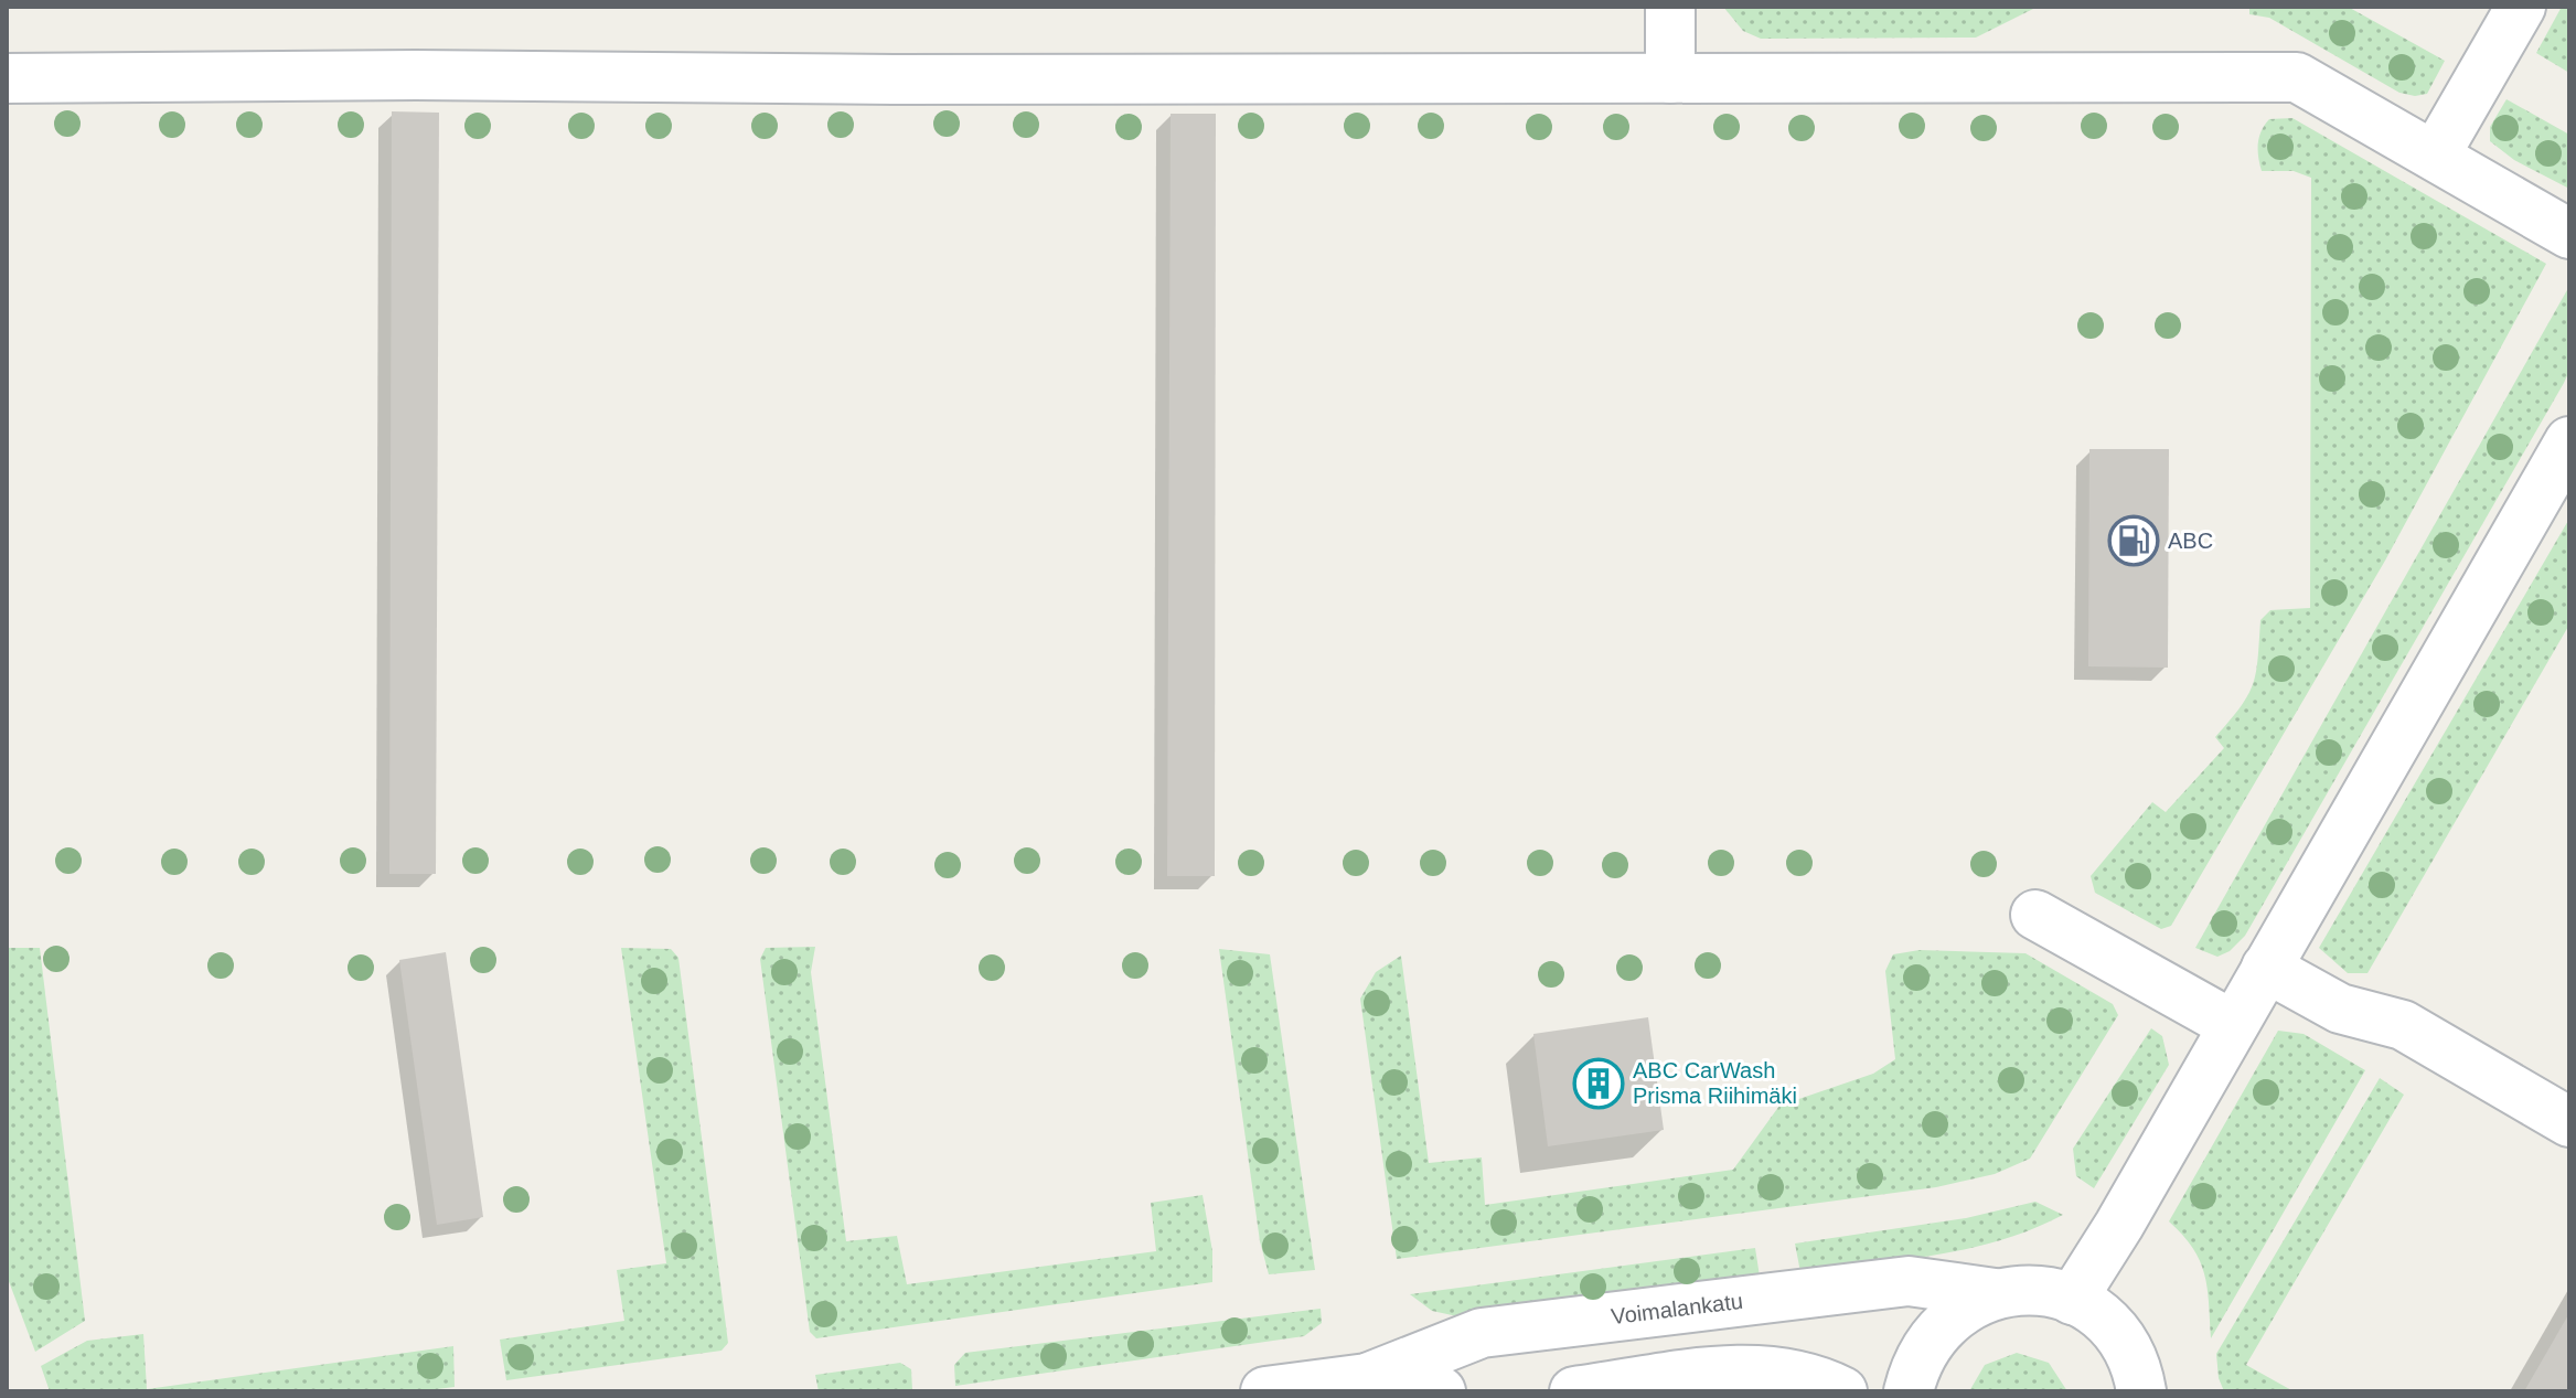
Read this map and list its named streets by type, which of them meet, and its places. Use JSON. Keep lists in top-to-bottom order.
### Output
{
  "streets": {
    "street": ["Voimalankatu"]
  },
  "places": {
    "fuel station": ["ABC"],
    "building": ["ABC CarWash Prisma Riihimäki"]
  }
}
